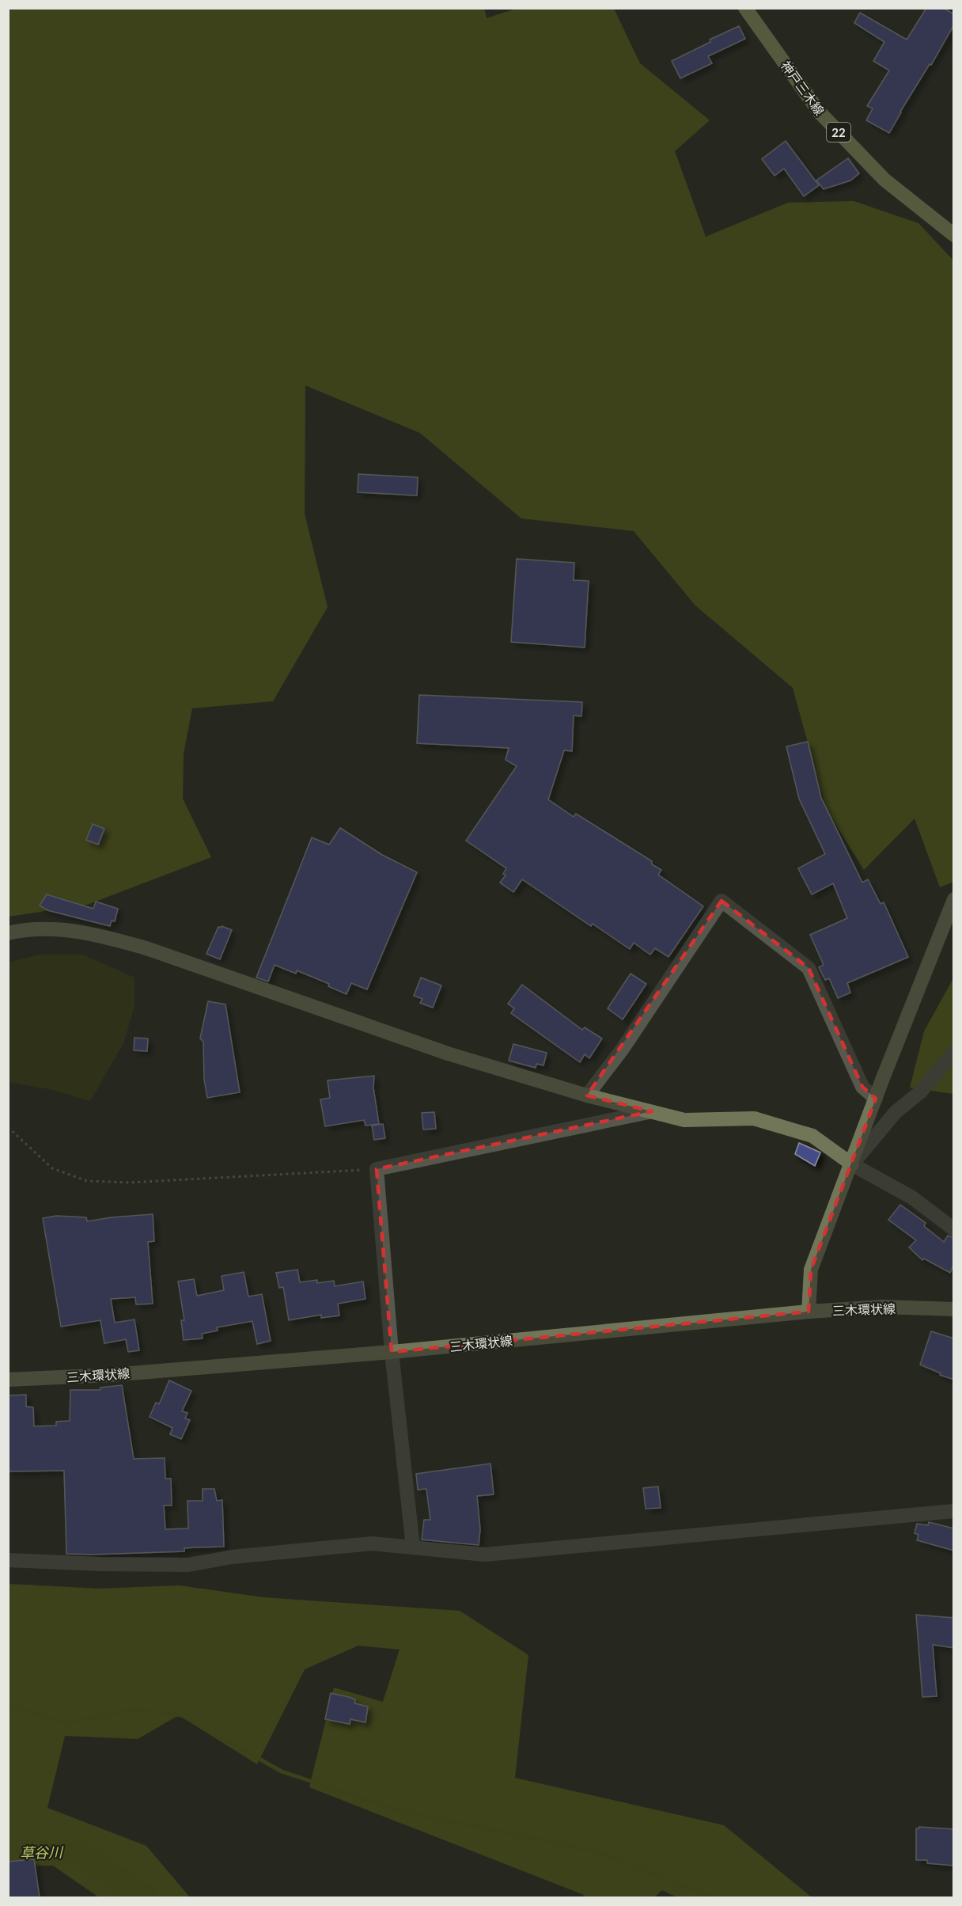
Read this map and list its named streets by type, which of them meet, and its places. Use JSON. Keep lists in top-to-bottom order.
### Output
{
  "streets": {
    "main road": ["神戸三木線", "22"],
    "street": ["三木環状線"]
  },
  "water": ["草谷川"]
}
